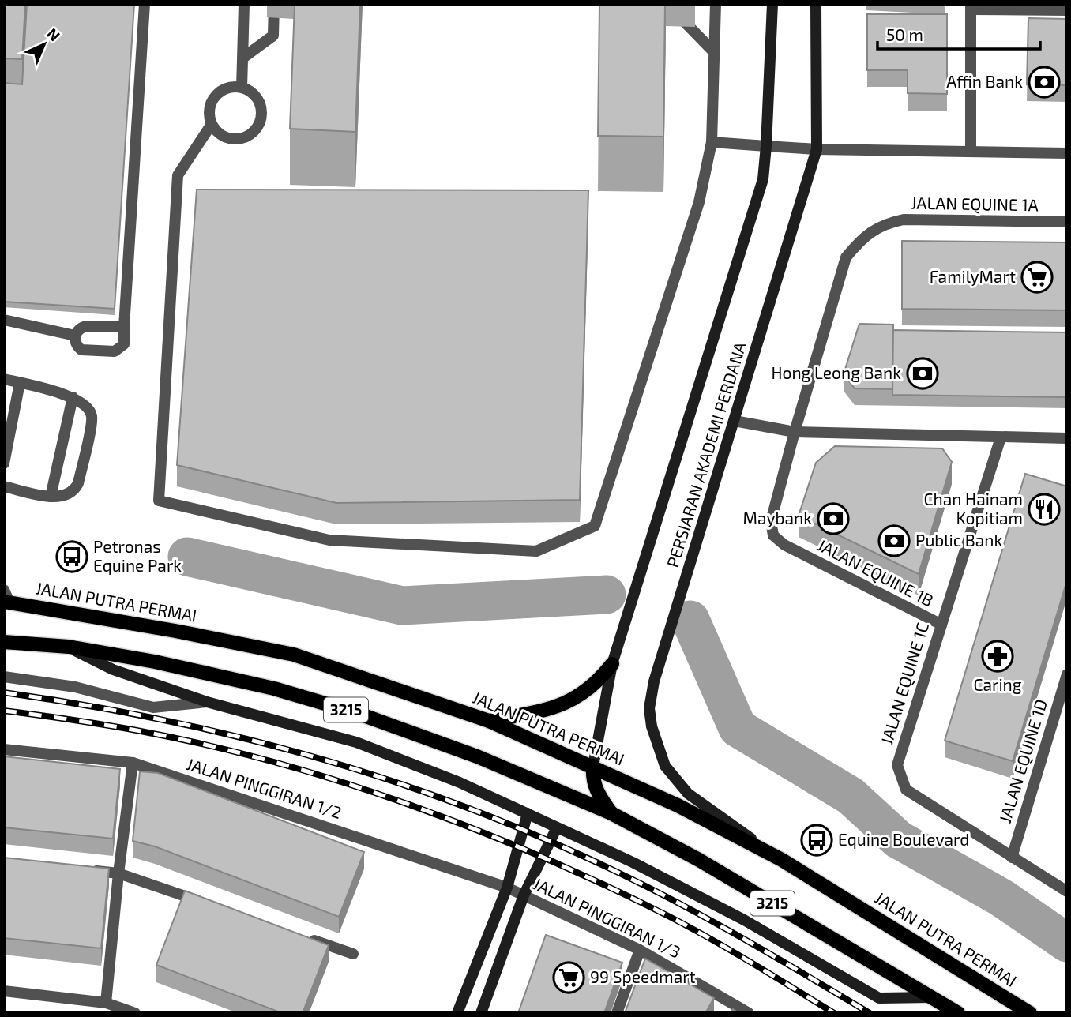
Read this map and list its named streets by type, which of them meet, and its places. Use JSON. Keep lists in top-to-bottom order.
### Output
{
  "streets": {
    "main road": ["JALAN PUTRA PERMAI", "3215"],
    "street": [
      "JALAN EQUINE 1A",
      "PERSIARAN AKADEMI PERDANA",
      "JALAN EQUINE 1B",
      "JALAN EQUINE 1C",
      "JALAN EQUINE 1D",
      "JALAN PINGGIRAN 1/2",
      "JALAN PINGGIRAN 1/3"
    ]
  },
  "crossings": [
    ["JALAN EQUINE 1A", "JALAN EQUINE 1B"],
    ["PERSIARAN AKADEMI PERDANA", "JALAN PUTRA PERMAI"],
    ["JALAN EQUINE 1B", "JALAN EQUINE 1C"],
    ["JALAN EQUINE 1C", "JALAN EQUINE 1D"],
    ["JALAN PINGGIRAN 1/2", "JALAN PINGGIRAN 1/3"]
  ],
  "places": {
    "bank": [
      "Affin Bank",
      "Hong Leong Bank",
      "Maybank",
      "Public Bank"
    ],
    "supermarket": ["FamilyMart", "99 Speedmart"],
    "restaurant": ["Chan Hainam Kopitiam"],
    "bus stop": ["Petronas Equine Park", "Equine Boulevard"],
    "pharmacy": ["Caring"]
  },
  "scale_bar": "50 m",
  "north": "top right"
}
